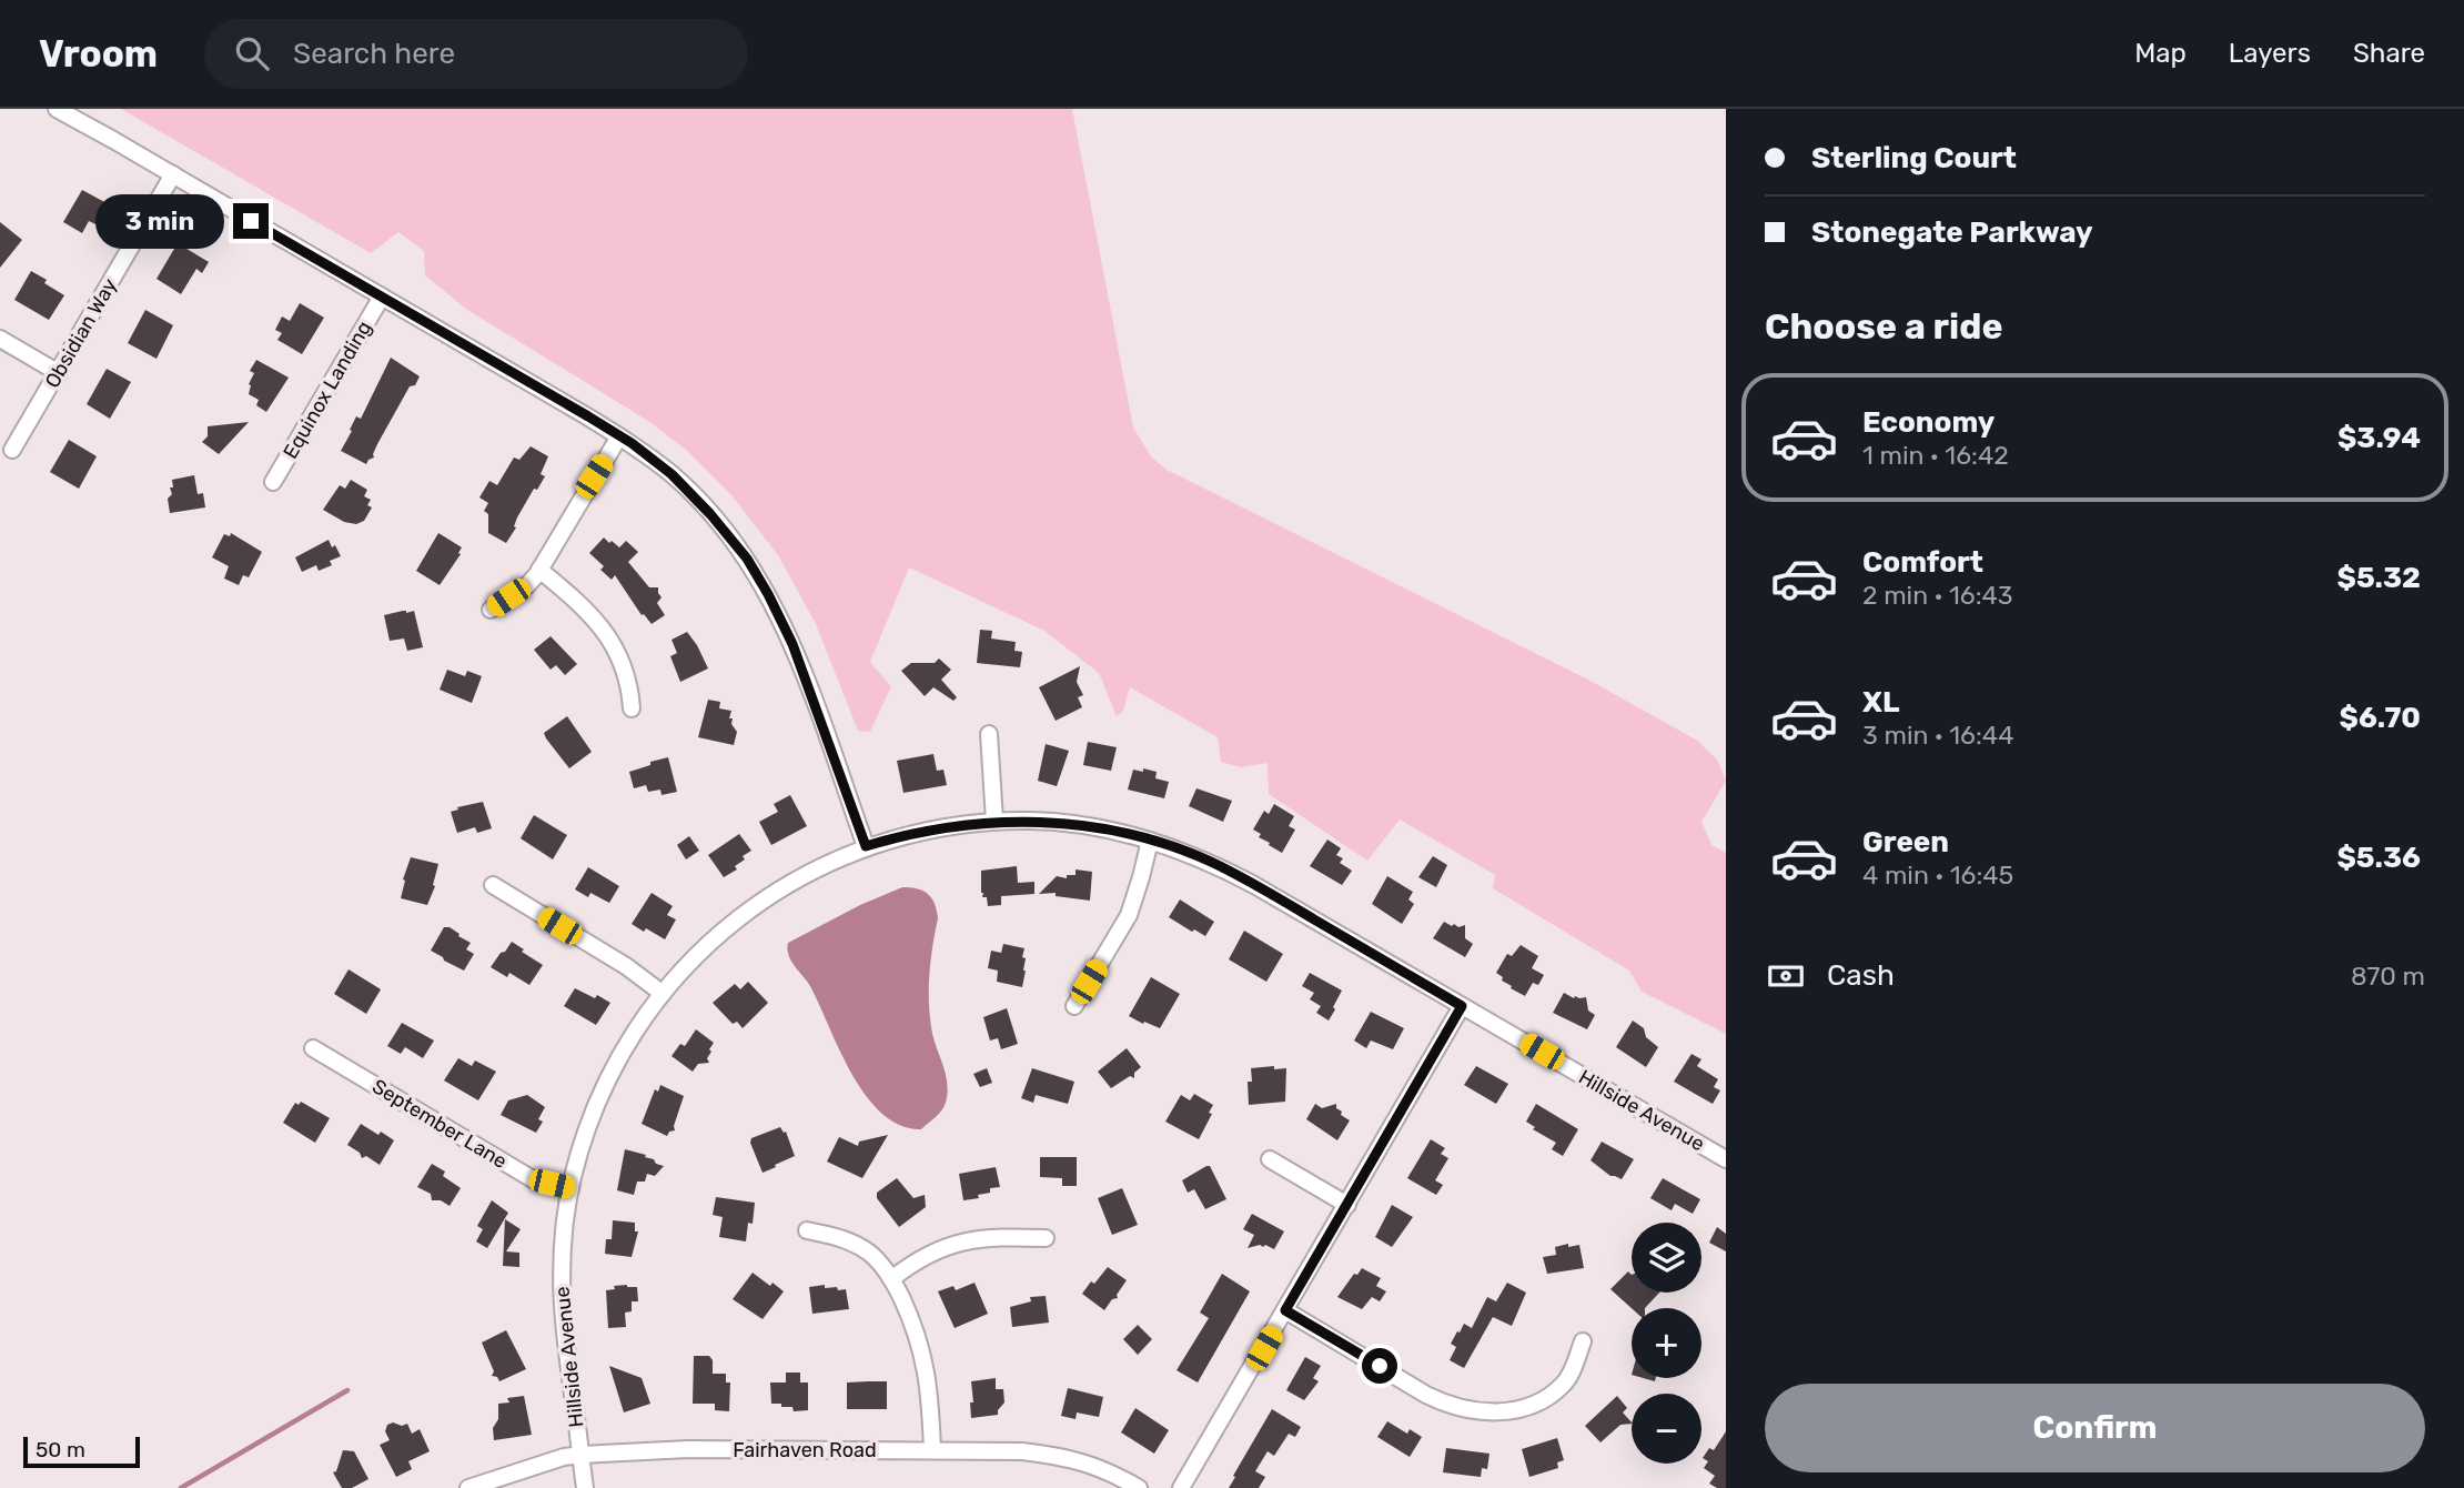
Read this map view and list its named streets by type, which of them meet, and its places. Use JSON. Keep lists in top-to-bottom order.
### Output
{
  "streets": {
    "street": [
      "Obsidian Way",
      "Equinox Landing",
      "Hillside Avenue",
      "September Lane",
      "Fairhaven Road"
    ]
  },
  "crossings": [
    ["Hillside Avenue", "September Lane"],
    ["Hillside Avenue", "Fairhaven Road"]
  ],
  "scale_bar": "50 m",
  "page": {
    "header": "Vroom",
    "search": "Search here",
    "nav": ["Map", "Layers", "Share"],
    "banner": ["Sterling Court", "Stonegate Parkway"],
    "bubble": "3 min",
    "heading": "Choose a ride",
    "list": [
      {
        "name": "Economy",
        "note": "1 min · 16:42",
        "value": "$3.94"
      },
      {
        "name": "Comfort",
        "note": "2 min · 16:43",
        "value": "$5.32"
      },
      {
        "name": "XL",
        "note": "3 min · 16:44",
        "value": "$6.70"
      },
      {
        "name": "Green",
        "note": "4 min · 16:45",
        "value": "$5.36"
      }
    ],
    "pay": ["Cash", "870 m"],
    "map_buttons": ["+", "−"],
    "buttons": "Confirm",
    "scale": "50 m"
  }
}
